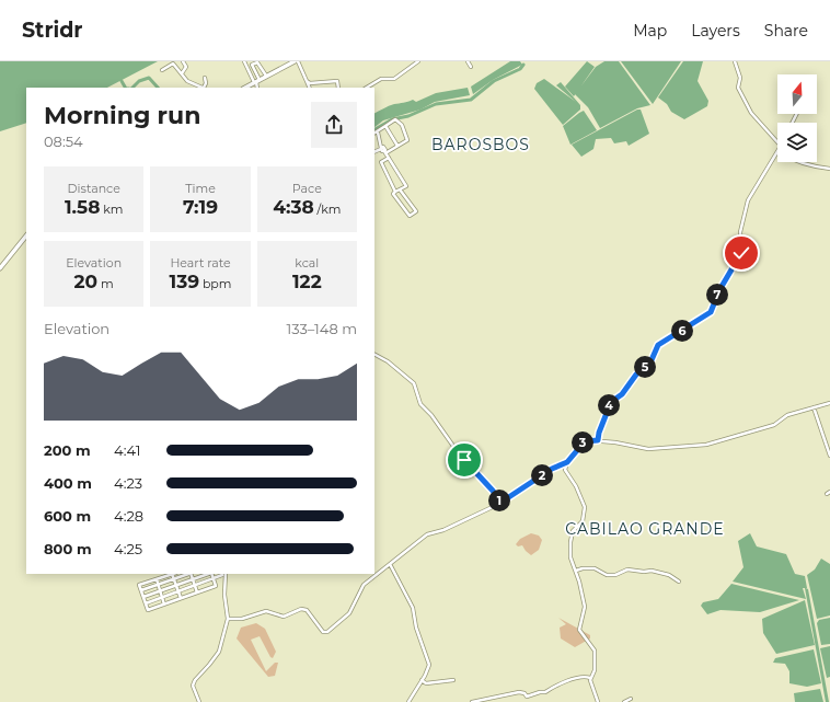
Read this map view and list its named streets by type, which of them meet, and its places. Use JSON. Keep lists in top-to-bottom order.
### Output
{
  "districts": ["BAROSBOS", "CABILAO GRANDE"],
  "north": "top",
  "page": {
    "header": "Stridr",
    "nav": ["Map", "Layers", "Share"],
    "heading": ["Morning run", "08:54"],
    "stats": [
      ["Distance", "1.58 km"],
      ["Time", "7:19"],
      ["Pace", "4:38 /km"],
      ["Elevation", "20 m"],
      ["Heart rate", "139 bpm"],
      ["kcal", "122"]
    ],
    "pins": [
      "7",
      "6",
      "5",
      "4",
      "3",
      "2",
      "1"
    ],
    "chart": ["Elevation", "133–148 m"],
    "list": [
      {
        "name": "200 m",
        "note": "4:41"
      },
      {
        "name": "400 m",
        "note": "4:23"
      },
      {
        "name": "600 m",
        "note": "4:28"
      },
      {
        "name": "800 m",
        "note": "4:25"
      }
    ]
  }
}
